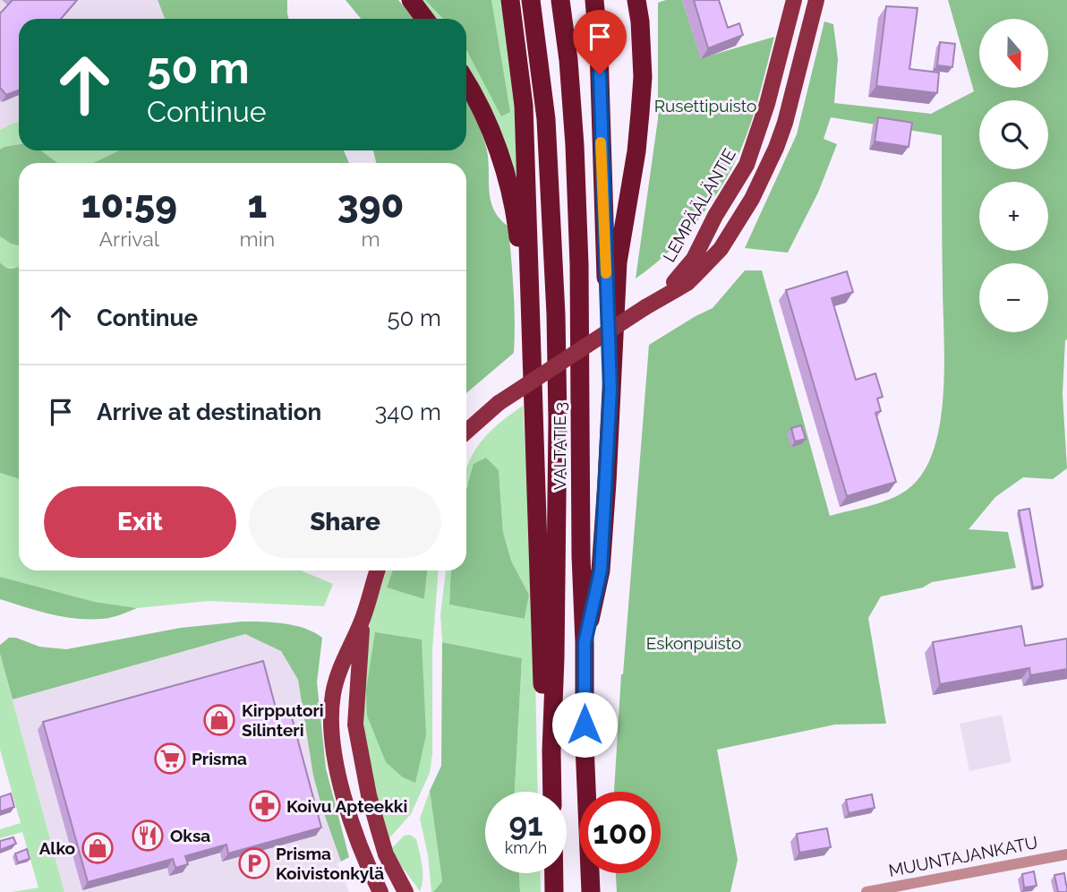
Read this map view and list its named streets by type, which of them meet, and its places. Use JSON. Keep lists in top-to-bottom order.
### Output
{
  "streets": {
    "highway": ["VALTATIE 3"],
    "main road": ["LEMPÄÄLÄNTIE"],
    "street": ["MUUNTAJANKATU"]
  },
  "parks": ["Rusettipuisto", "Eskonpuisto"],
  "places": {
    "shop": ["Kirpputori Silinteri", "Alko"],
    "supermarket": ["Prisma"],
    "pharmacy": ["Koivu Apteekki"],
    "restaurant": ["Oksa"],
    "parking": ["Prisma Koivistonkylä"]
  },
  "north": "bottom",
  "page": {
    "map_buttons": ["+", "−"],
    "turn": ["50 m", "Continue"],
    "eta": [
      "10:59",
      "Arrival",
      "1",
      "min",
      "390",
      "m"
    ],
    "list": [
      {
        "name": "Continue",
        "value": "50 m"
      },
      {
        "name": "Arrive at destination",
        "value": "340 m"
      }
    ],
    "buttons": ["Exit", "Share"],
    "speed": "91 km/h",
    "limit": "100"
  }
}
